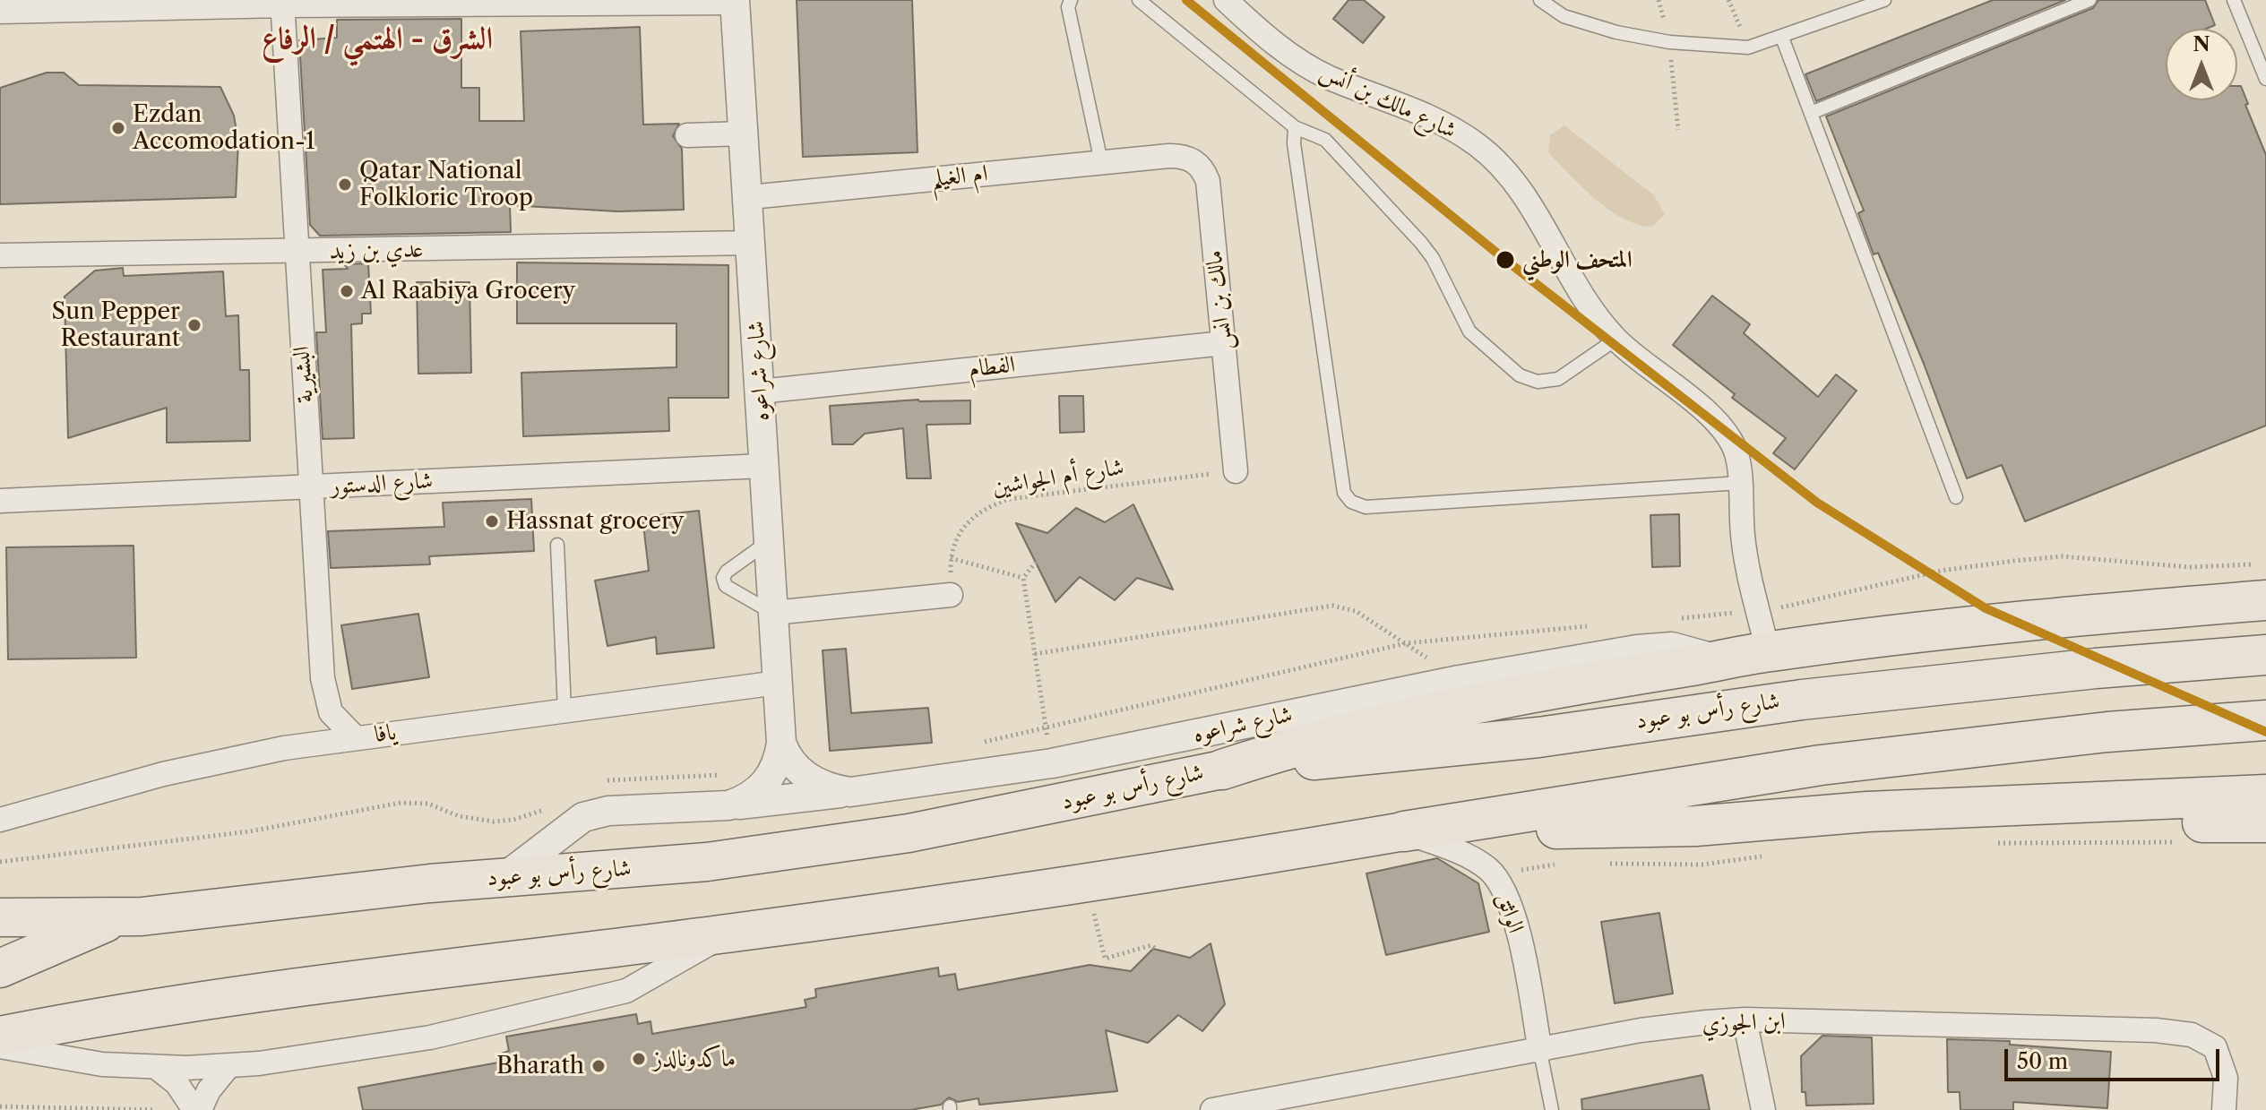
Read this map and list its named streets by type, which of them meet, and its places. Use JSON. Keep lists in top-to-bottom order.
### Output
{
  "streets": {
    "highway": ["شارع رأس بو عبود"],
    "street": [
      "شارع مالك بن أنس",
      "ام الغيلم",
      "عدي بن زيد",
      "مالك بن انس",
      "الفطام",
      "شارع شراعوه",
      "البشيرية",
      "شارع الدستور",
      "يافا",
      "الواثق",
      "ابن الجوزي"
    ],
    "path": ["شارع أم الجواشين"]
  },
  "crossings": [
    ["ام الغيلم", "مالك بن انس"],
    ["ام الغيلم", "شارع شراعوه"],
    ["عدي بن زيد", "شارع شراعوه"],
    ["عدي بن زيد", "البشيرية"],
    ["مالك بن انس", "الفطام"],
    ["مالك بن انس", "شارع أم الجواشين"],
    ["الفطام", "شارع شراعوه"],
    ["شارع شراعوه", "شارع الدستور"],
    ["شارع شراعوه", "يافا"],
    ["البشيرية", "شارع الدستور"],
    ["البشيرية", "يافا"],
    ["الواثق", "ابن الجوزي"]
  ],
  "districts": ["الشرق - الهتمي / الرفاع"],
  "places": [
    "Ezdan Accomodation-1",
    "Qatar National Folkloric Troop",
    "المتحف الوطني",
    "Al Raabiya Grocery",
    "Sun Pepper Restaurant",
    "Hassnat grocery",
    "ماكدونالدز",
    "Bharath"
  ],
  "scale_bar": "50 m",
  "north": "top"
}
